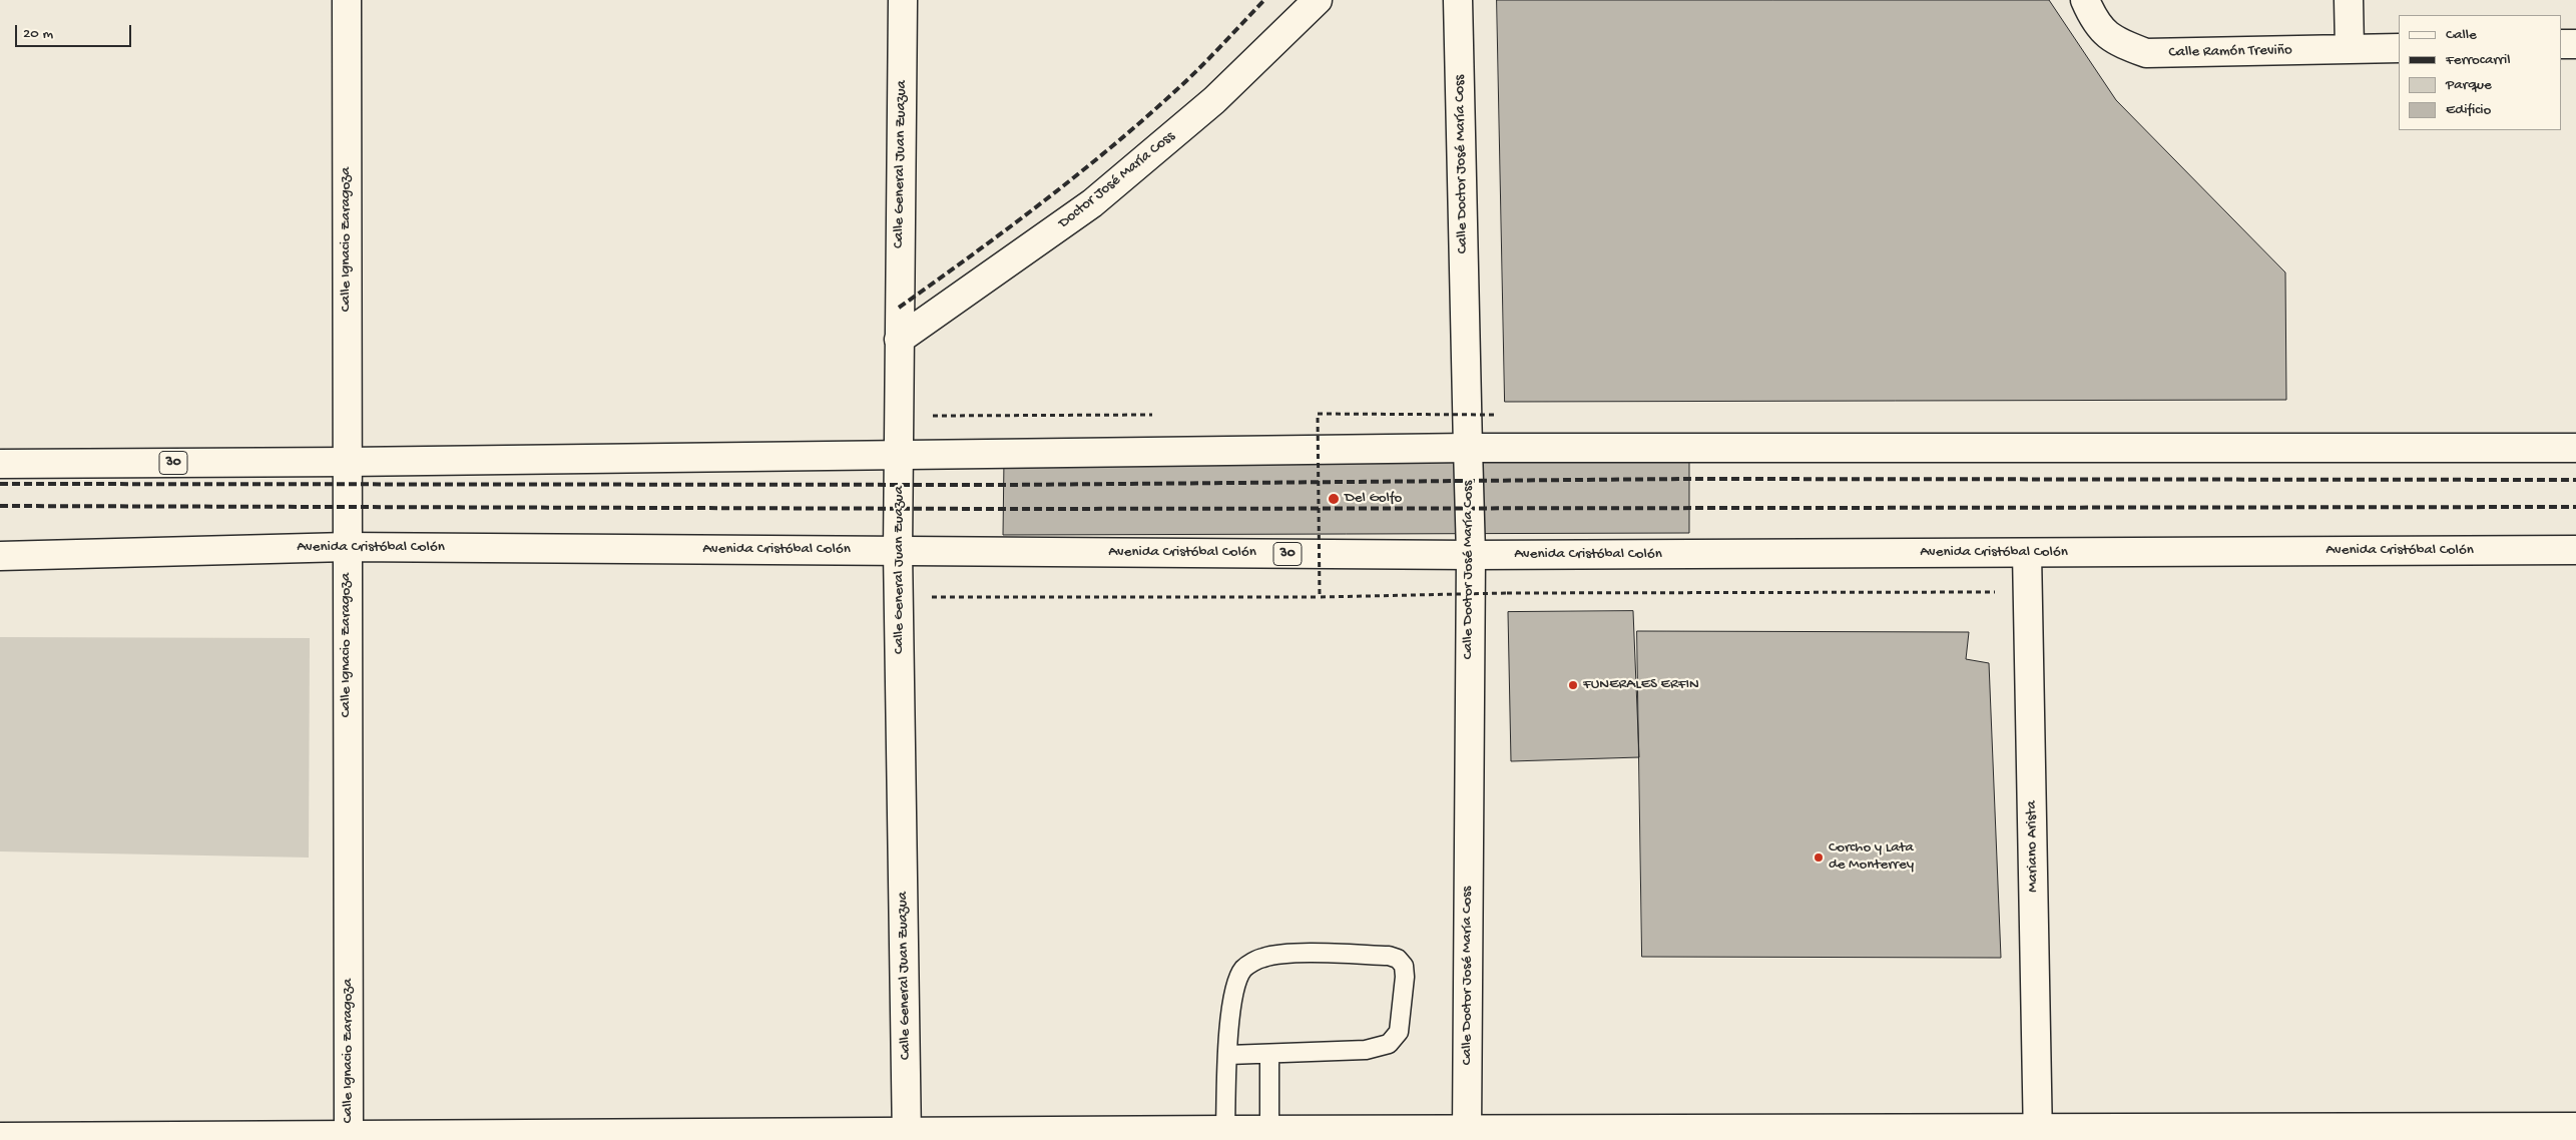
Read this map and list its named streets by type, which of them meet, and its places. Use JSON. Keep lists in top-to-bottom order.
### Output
{
  "streets": {
    "street": [
      "Calle Ramón Treviño",
      "Calle General Juan Zuazua",
      "Calle Doctor José María Coss",
      "Doctor José María Coss",
      "Calle Ignacio Zaragoza",
      "30",
      "Avenida Cristóbal Colón",
      "Mariano Arista"
    ]
  },
  "crossings": [
    ["Calle General Juan Zuazua", "Doctor José María Coss"],
    ["Calle General Juan Zuazua", "30"],
    ["Calle General Juan Zuazua", "Avenida Cristóbal Colón"],
    ["Calle Doctor José María Coss", "30"],
    ["Calle Doctor José María Coss", "Avenida Cristóbal Colón"],
    ["Calle Ignacio Zaragoza", "30"],
    ["Calle Ignacio Zaragoza", "Avenida Cristóbal Colón"],
    ["Avenida Cristóbal Colón", "Mariano Arista"]
  ],
  "places": ["Del Golfo", "FUNERALES ERFIN", "Corcho y Lata de Monterrey"],
  "legend": [
    "Calle",
    "Ferrocarril",
    "Parque",
    "Edificio"
  ],
  "scale_bar": "20 m"
}
